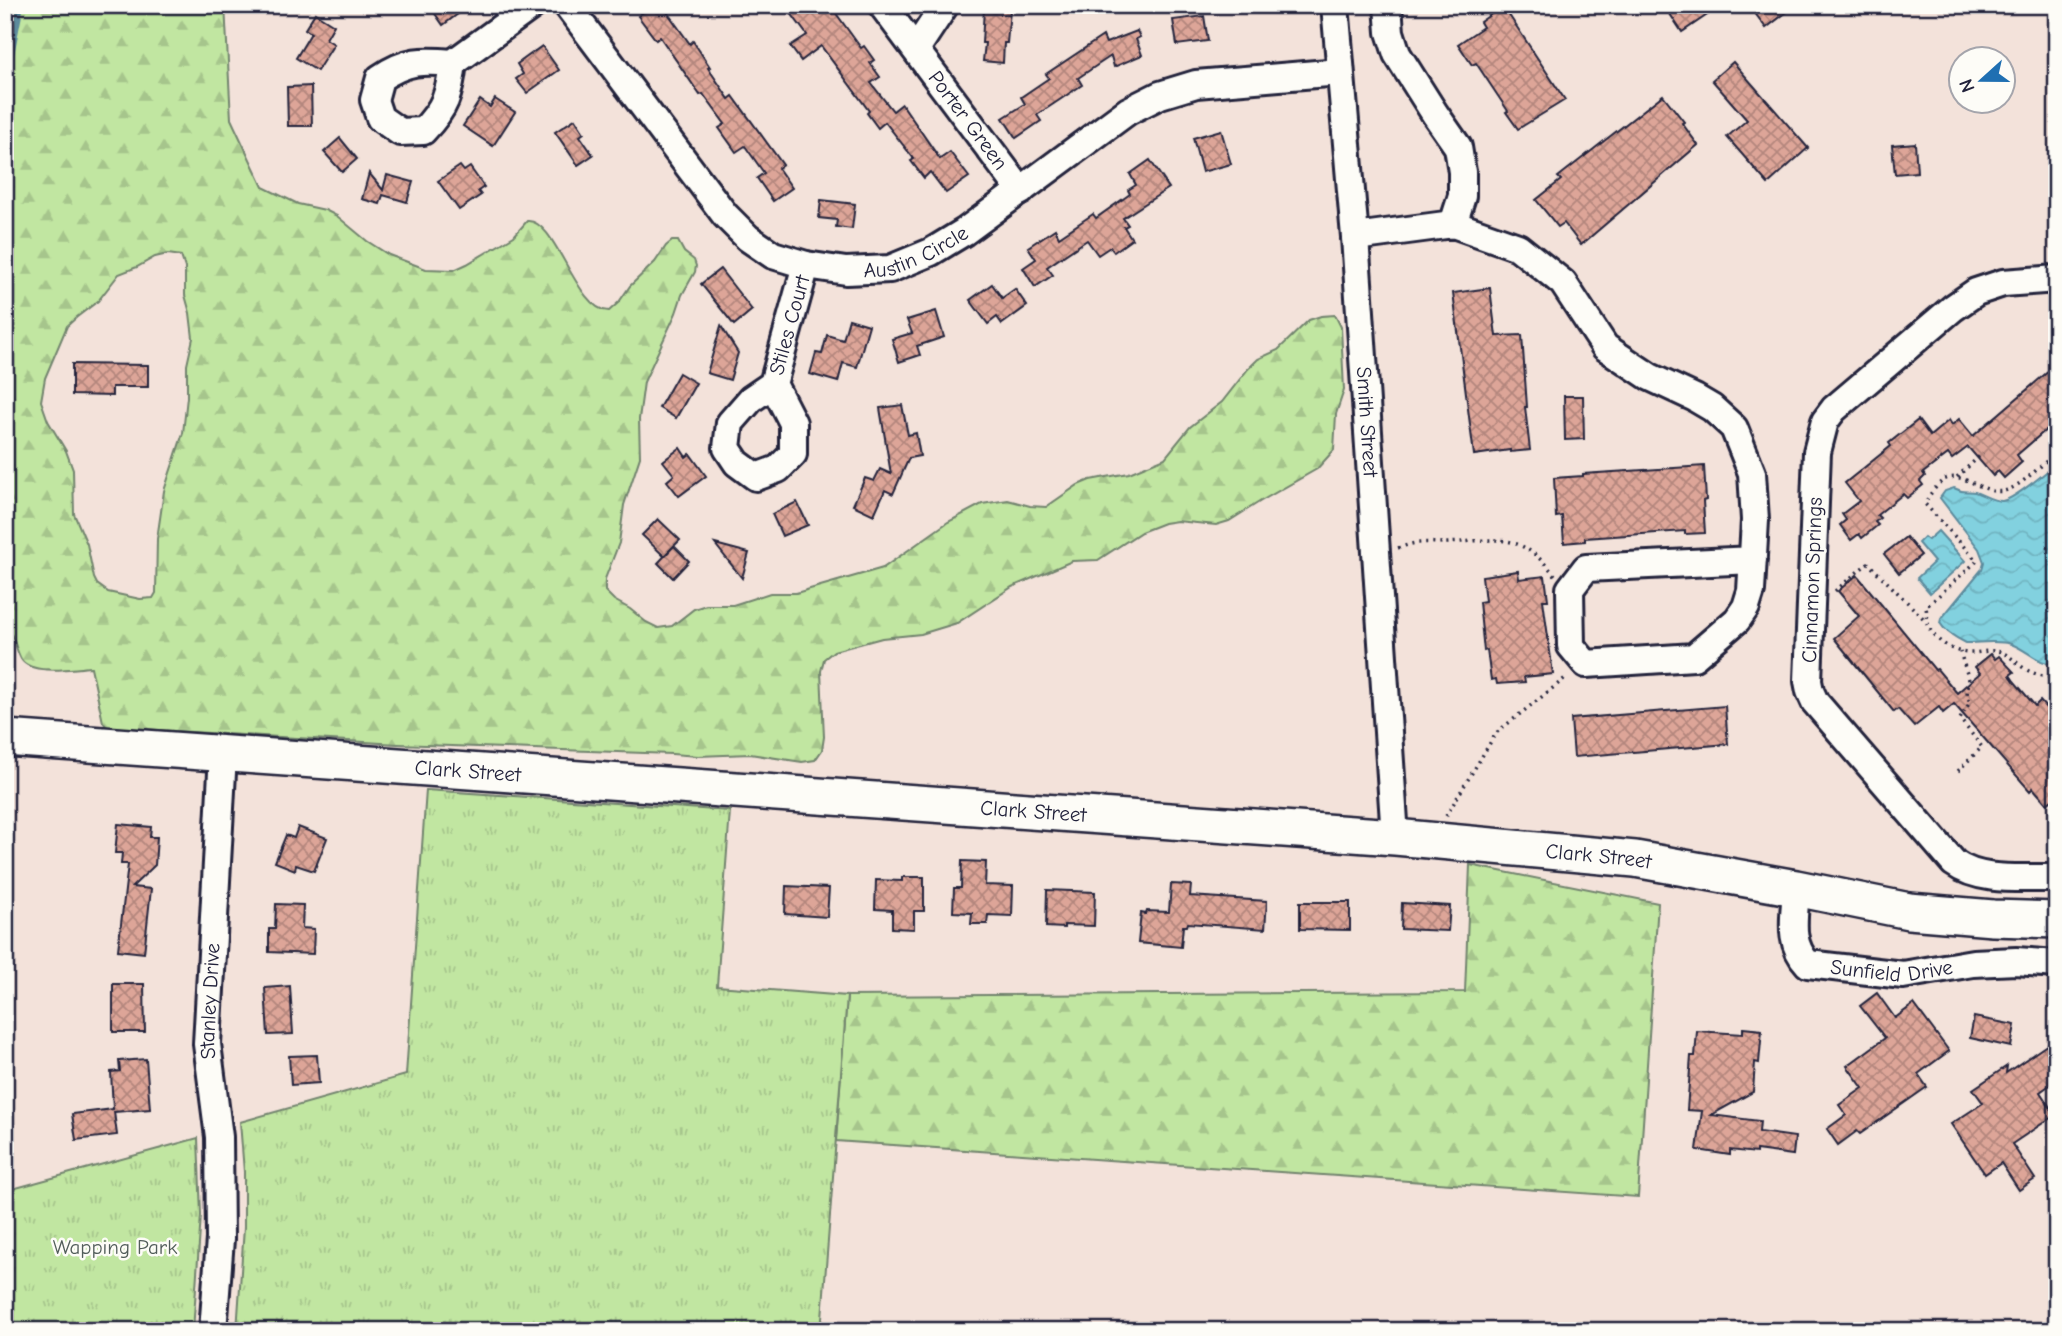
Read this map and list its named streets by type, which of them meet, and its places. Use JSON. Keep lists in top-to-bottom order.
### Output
{
  "streets": {
    "main road": ["Clark Street"],
    "street": [
      "Porter Green",
      "Austin Circle",
      "Stiles Court",
      "Smith Street",
      "Cinnamon Springs",
      "Sunfield Drive",
      "Stanley Drive"
    ]
  },
  "crossings": [
    ["Porter Green", "Austin Circle"],
    ["Austin Circle", "Stiles Court"],
    ["Austin Circle", "Smith Street"],
    ["Smith Street", "Clark Street"],
    ["Clark Street", "Sunfield Drive"],
    ["Clark Street", "Stanley Drive"]
  ],
  "parks": ["Wapping Park"],
  "north": "left"
}
